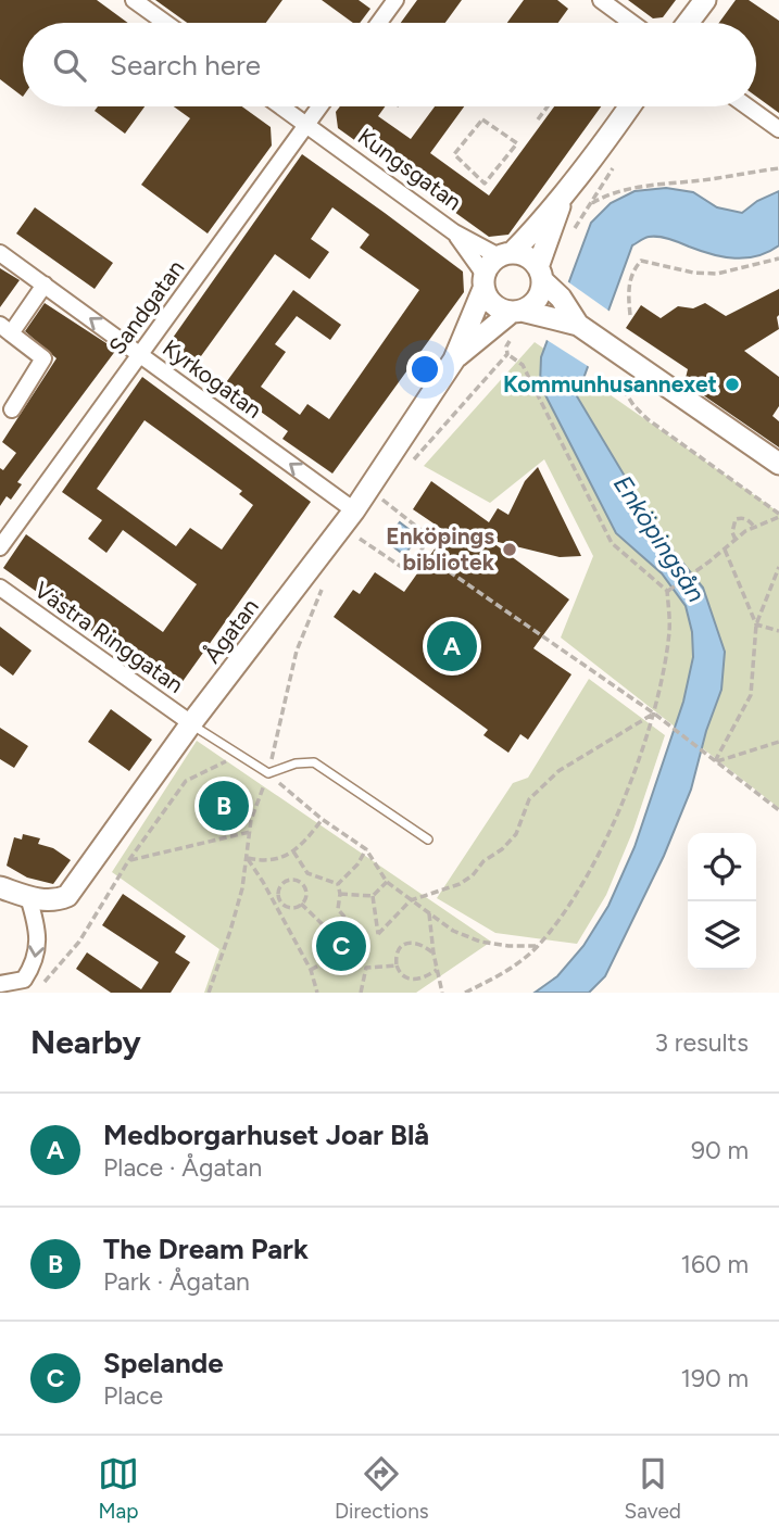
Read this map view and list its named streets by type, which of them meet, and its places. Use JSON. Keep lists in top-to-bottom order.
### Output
{
  "streets": {
    "street": [
      "Kungsgatan",
      "Sandgatan",
      "Kyrkogatan",
      "Ågatan",
      "Västra Ringgatan"
    ]
  },
  "crossings": [
    ["Kungsgatan", "Sandgatan"],
    ["Kungsgatan", "Ågatan"],
    ["Sandgatan", "Kyrkogatan"],
    ["Kyrkogatan", "Ågatan"],
    ["Ågatan", "Västra Ringgatan"]
  ],
  "one_way": ["Kyrkogatan"],
  "water": ["Enköpingsån"],
  "places": ["Kommunhusannexet", "Enköpings bibliotek"],
  "page": {
    "search": "Search here",
    "pins": ["A", "B", "C"],
    "heading": ["Nearby", "3 results"],
    "list": [
      {
        "mark": "A",
        "name": "Medborgarhuset Joar Blå",
        "note": "Place · Ågatan",
        "value": "90 m"
      },
      {
        "mark": "B",
        "name": "The Dream Park",
        "note": "Park · Ågatan",
        "value": "160 m"
      },
      {
        "mark": "C",
        "name": "Spelande",
        "note": "Place",
        "value": "190 m"
      }
    ],
    "nav": ["Map", "Directions", "Saved"]
  }
}
